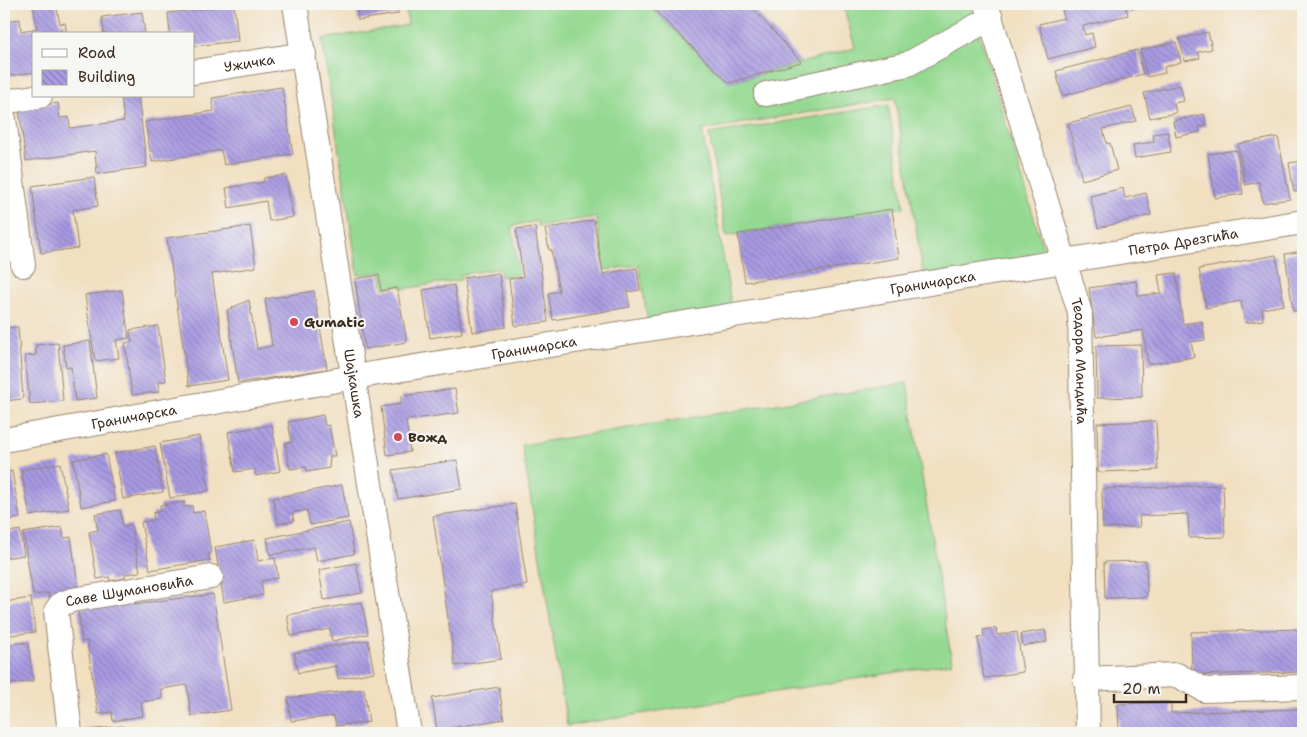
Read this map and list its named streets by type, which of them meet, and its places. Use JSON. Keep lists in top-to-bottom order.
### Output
{
  "streets": {
    "street": [
      "Ужичка",
      "Петра Дрезгића",
      "Граничарска",
      "Теодора Мандића",
      "Шајкашка",
      "Саве Шумановића"
    ]
  },
  "crossings": [
    ["Ужичка", "Шајкашка"],
    ["Петра Дрезгића", "Граничарска"],
    ["Петра Дрезгића", "Теодора Мандића"],
    ["Граничарска", "Теодора Мандића"],
    ["Граничарска", "Шајкашка"]
  ],
  "places": ["Gumatic", "Вожд"],
  "legend": ["Road", "Building"],
  "scale_bar": "20 m"
}
